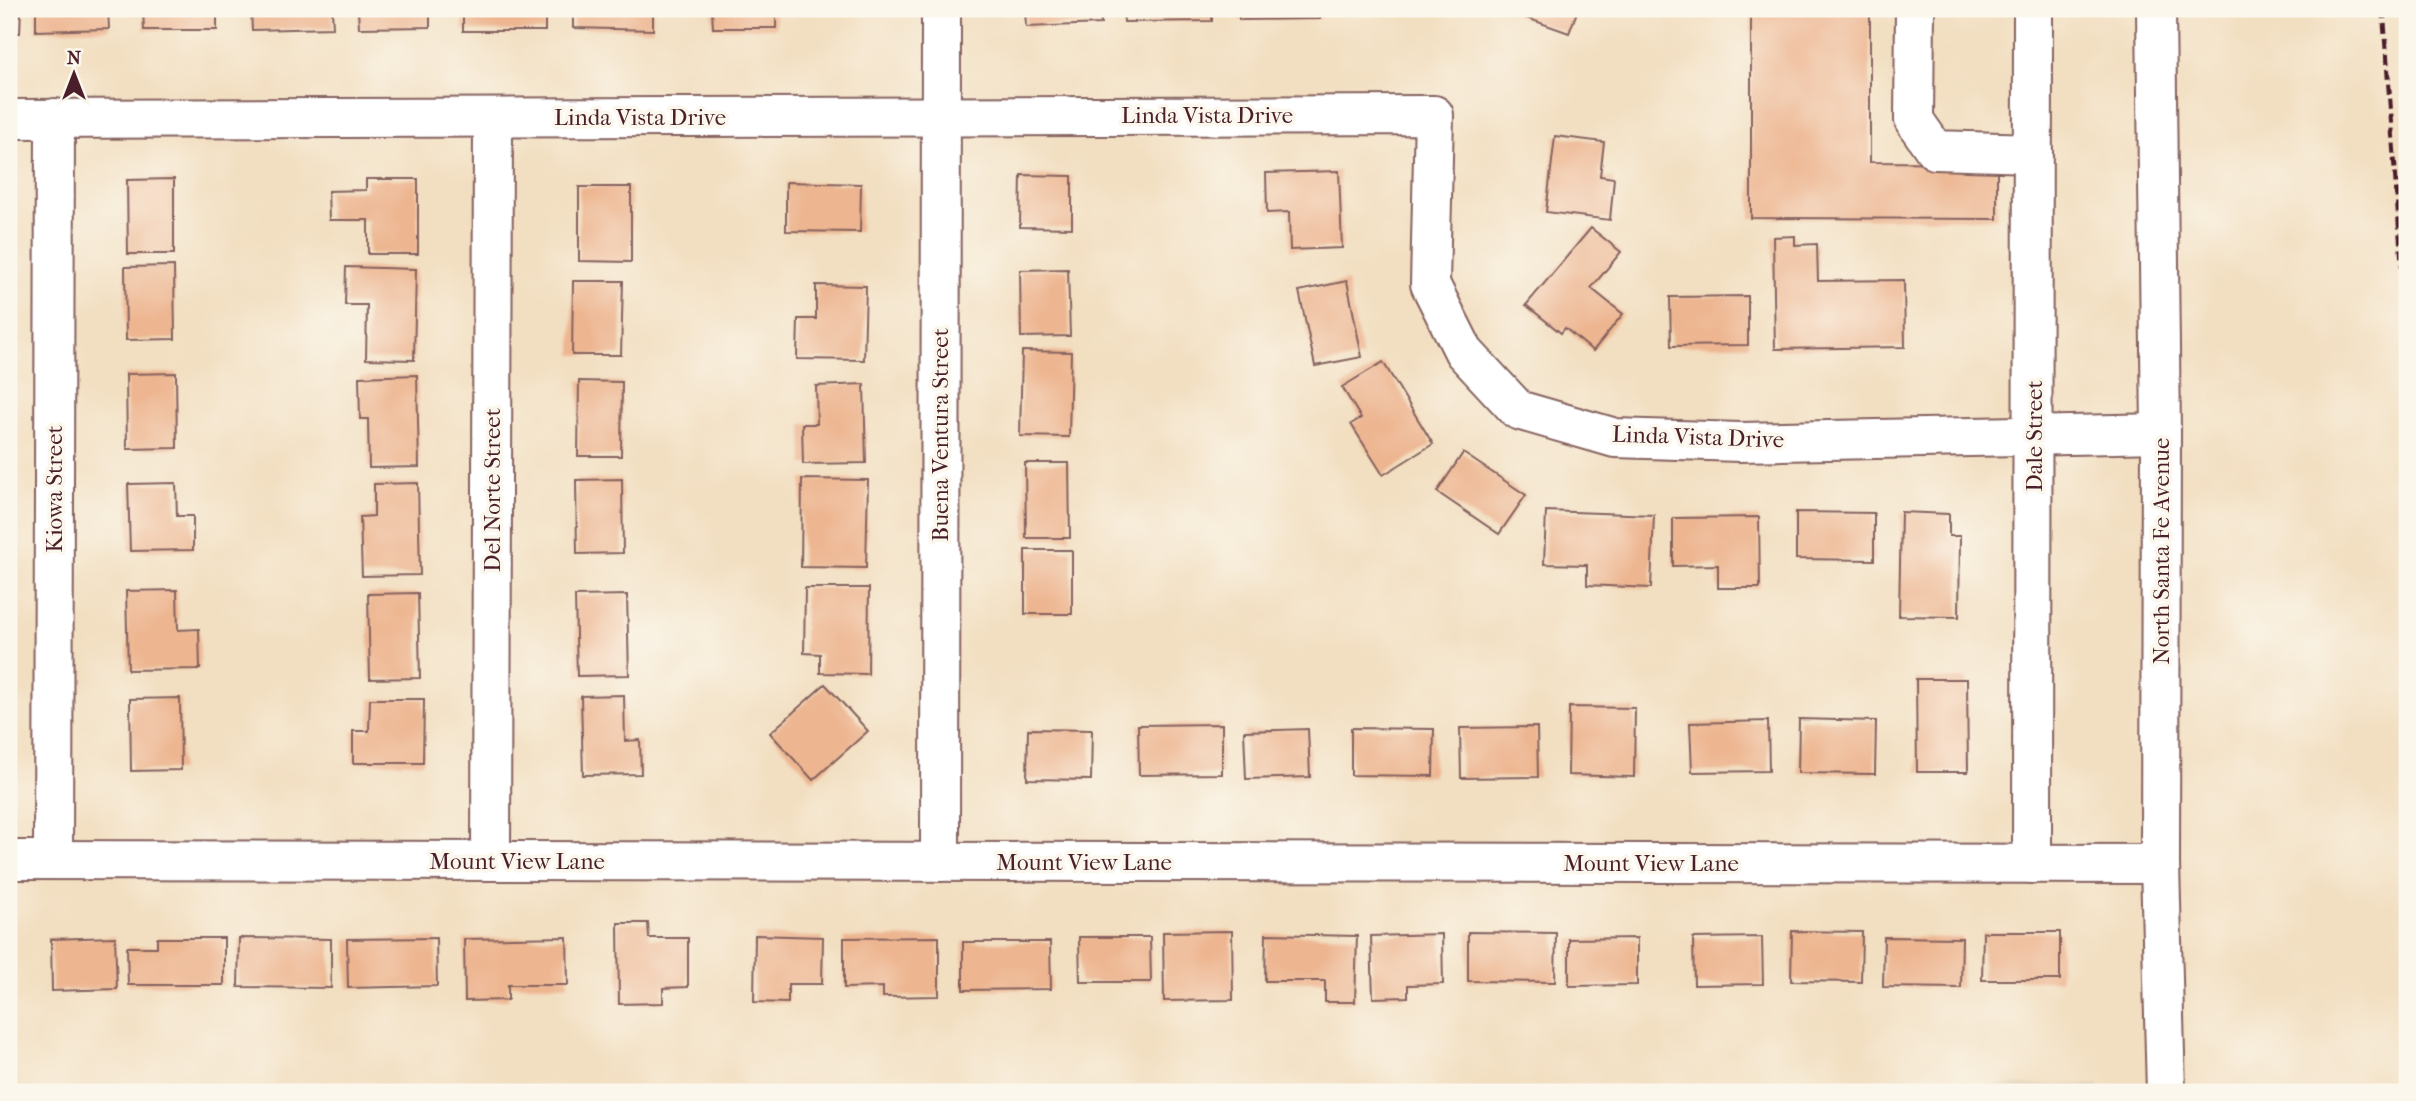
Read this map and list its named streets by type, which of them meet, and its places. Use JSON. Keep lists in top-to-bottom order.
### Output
{
  "streets": {
    "street": [
      "Linda Vista Drive",
      "Buena Ventura Street",
      "Dale Street",
      "Kiowa Street",
      "Del Norte Street",
      "North Santa Fe Avenue",
      "Mount View Lane"
    ]
  },
  "crossings": [
    ["Linda Vista Drive", "Buena Ventura Street"],
    ["Linda Vista Drive", "Dale Street"],
    ["Linda Vista Drive", "Kiowa Street"],
    ["Linda Vista Drive", "Del Norte Street"],
    ["Linda Vista Drive", "North Santa Fe Avenue"],
    ["Buena Ventura Street", "Mount View Lane"],
    ["Dale Street", "Mount View Lane"],
    ["Kiowa Street", "Mount View Lane"],
    ["Del Norte Street", "Mount View Lane"],
    ["North Santa Fe Avenue", "Mount View Lane"]
  ],
  "north": "top"
}
